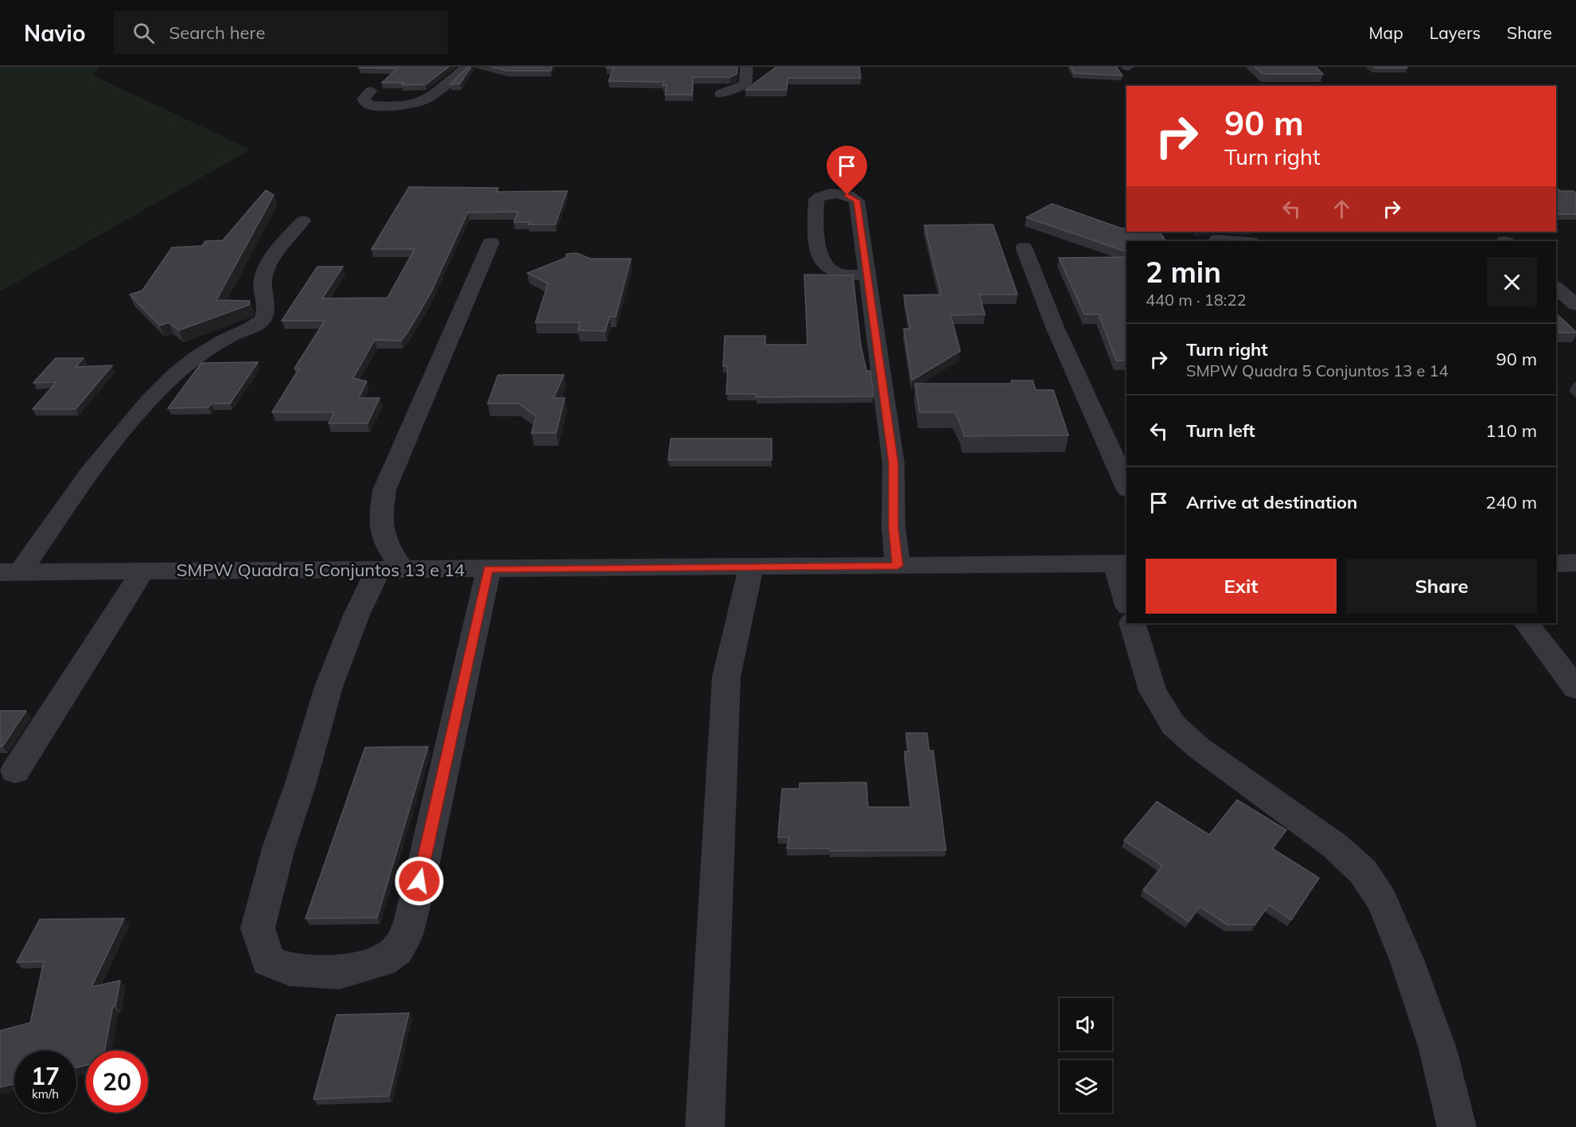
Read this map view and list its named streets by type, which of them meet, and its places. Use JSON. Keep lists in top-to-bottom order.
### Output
{
  "streets": {
    "street": ["SMPW Quadra 5 Conjuntos 13 e 14"]
  },
  "page": {
    "header": "Navio",
    "search": "Search here",
    "nav": ["Map", "Layers", "Share"],
    "turn": ["90 m", "Turn right"],
    "heading": ["2 min", "440 m · 18:22"],
    "list": [
      {
        "name": "Turn right",
        "note": "SMPW Quadra 5 Conjuntos 13 e 14",
        "value": "90 m"
      },
      {
        "name": "Turn left",
        "value": "110 m"
      },
      {
        "name": "Arrive at destination",
        "value": "240 m"
      }
    ],
    "buttons": ["Exit", "Share"],
    "speed": "17 km/h",
    "limit": "20"
  }
}
